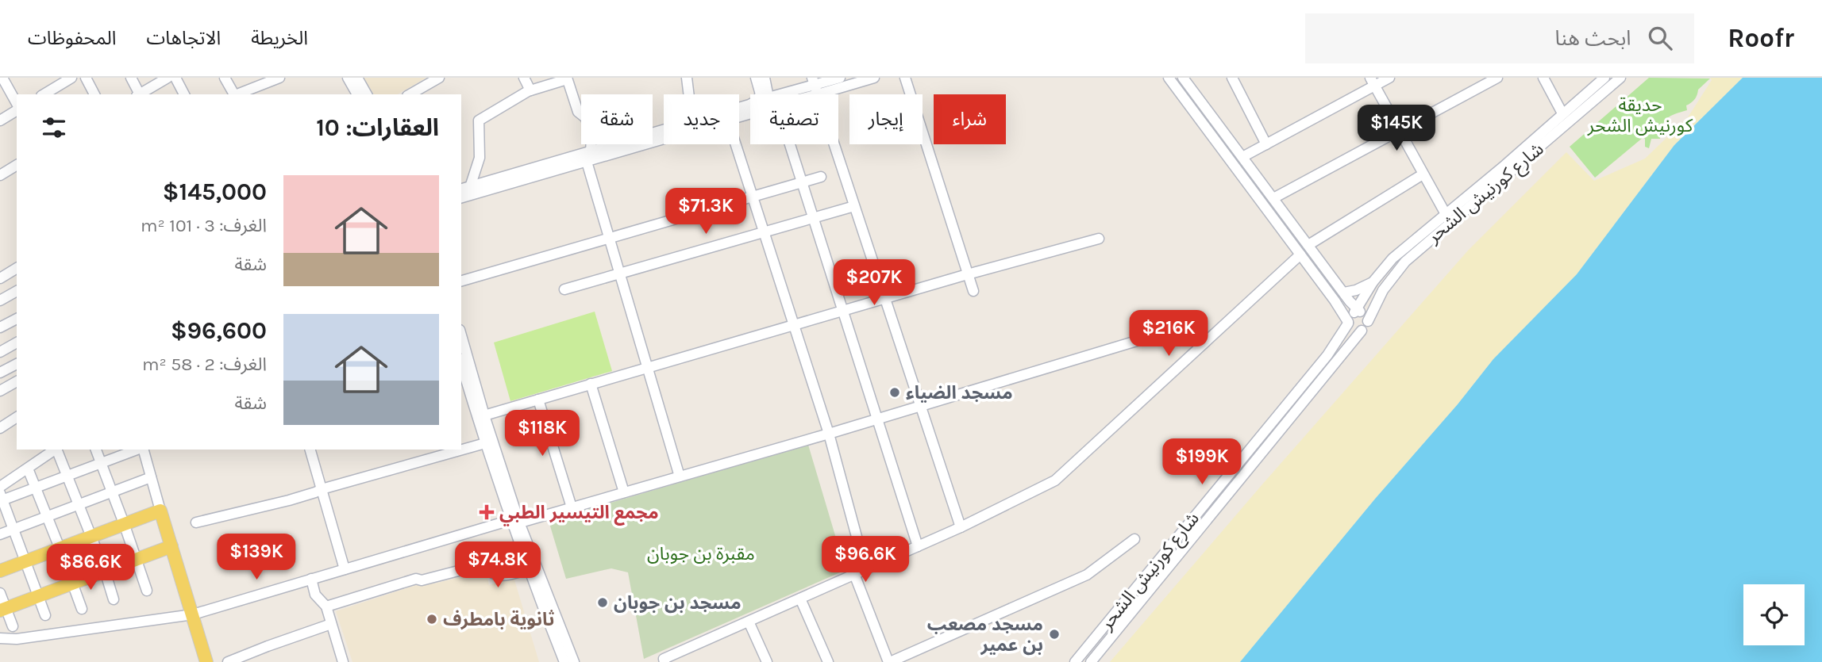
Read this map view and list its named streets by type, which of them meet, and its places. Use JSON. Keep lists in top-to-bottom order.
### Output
{
  "streets": {
    "street": ["شارع كورنيش الشحر"]
  },
  "parks": ["حديقة كورنيش الشحر", "مقبرة بن جوبان"],
  "places": {
    "other": [
      "مسجد الضياء",
      "مسجد بن جوبان",
      "ثانوية بامطرف",
      "مسجد مصعب بن عمير"
    ],
    "health": ["مجمع التيسير الطبي"]
  },
  "page": {
    "header": "Roofr",
    "search": "ابحث هنا",
    "nav": ["الخريطة", "الاتجاهات", "المحفوظات"],
    "chip": [
      "شراء",
      "إيجار",
      "تصفية",
      "جديد",
      "شقة"
    ],
    "heading": "العقارات: 10",
    "price": [
      "$145K",
      "$71.3K",
      "$207K",
      "$216K",
      "$118K",
      "$199K",
      "$139K",
      "$96.6K",
      "$74.8K",
      "$86.6K"
    ],
    "list": [
      {
        "name": "$145,000",
        "note": "الغرف: 3 · 101 m² · شقة"
      },
      {
        "name": "$96,600",
        "note": "الغرف: 2 · 58 m² · شقة"
      }
    ]
  }
}
